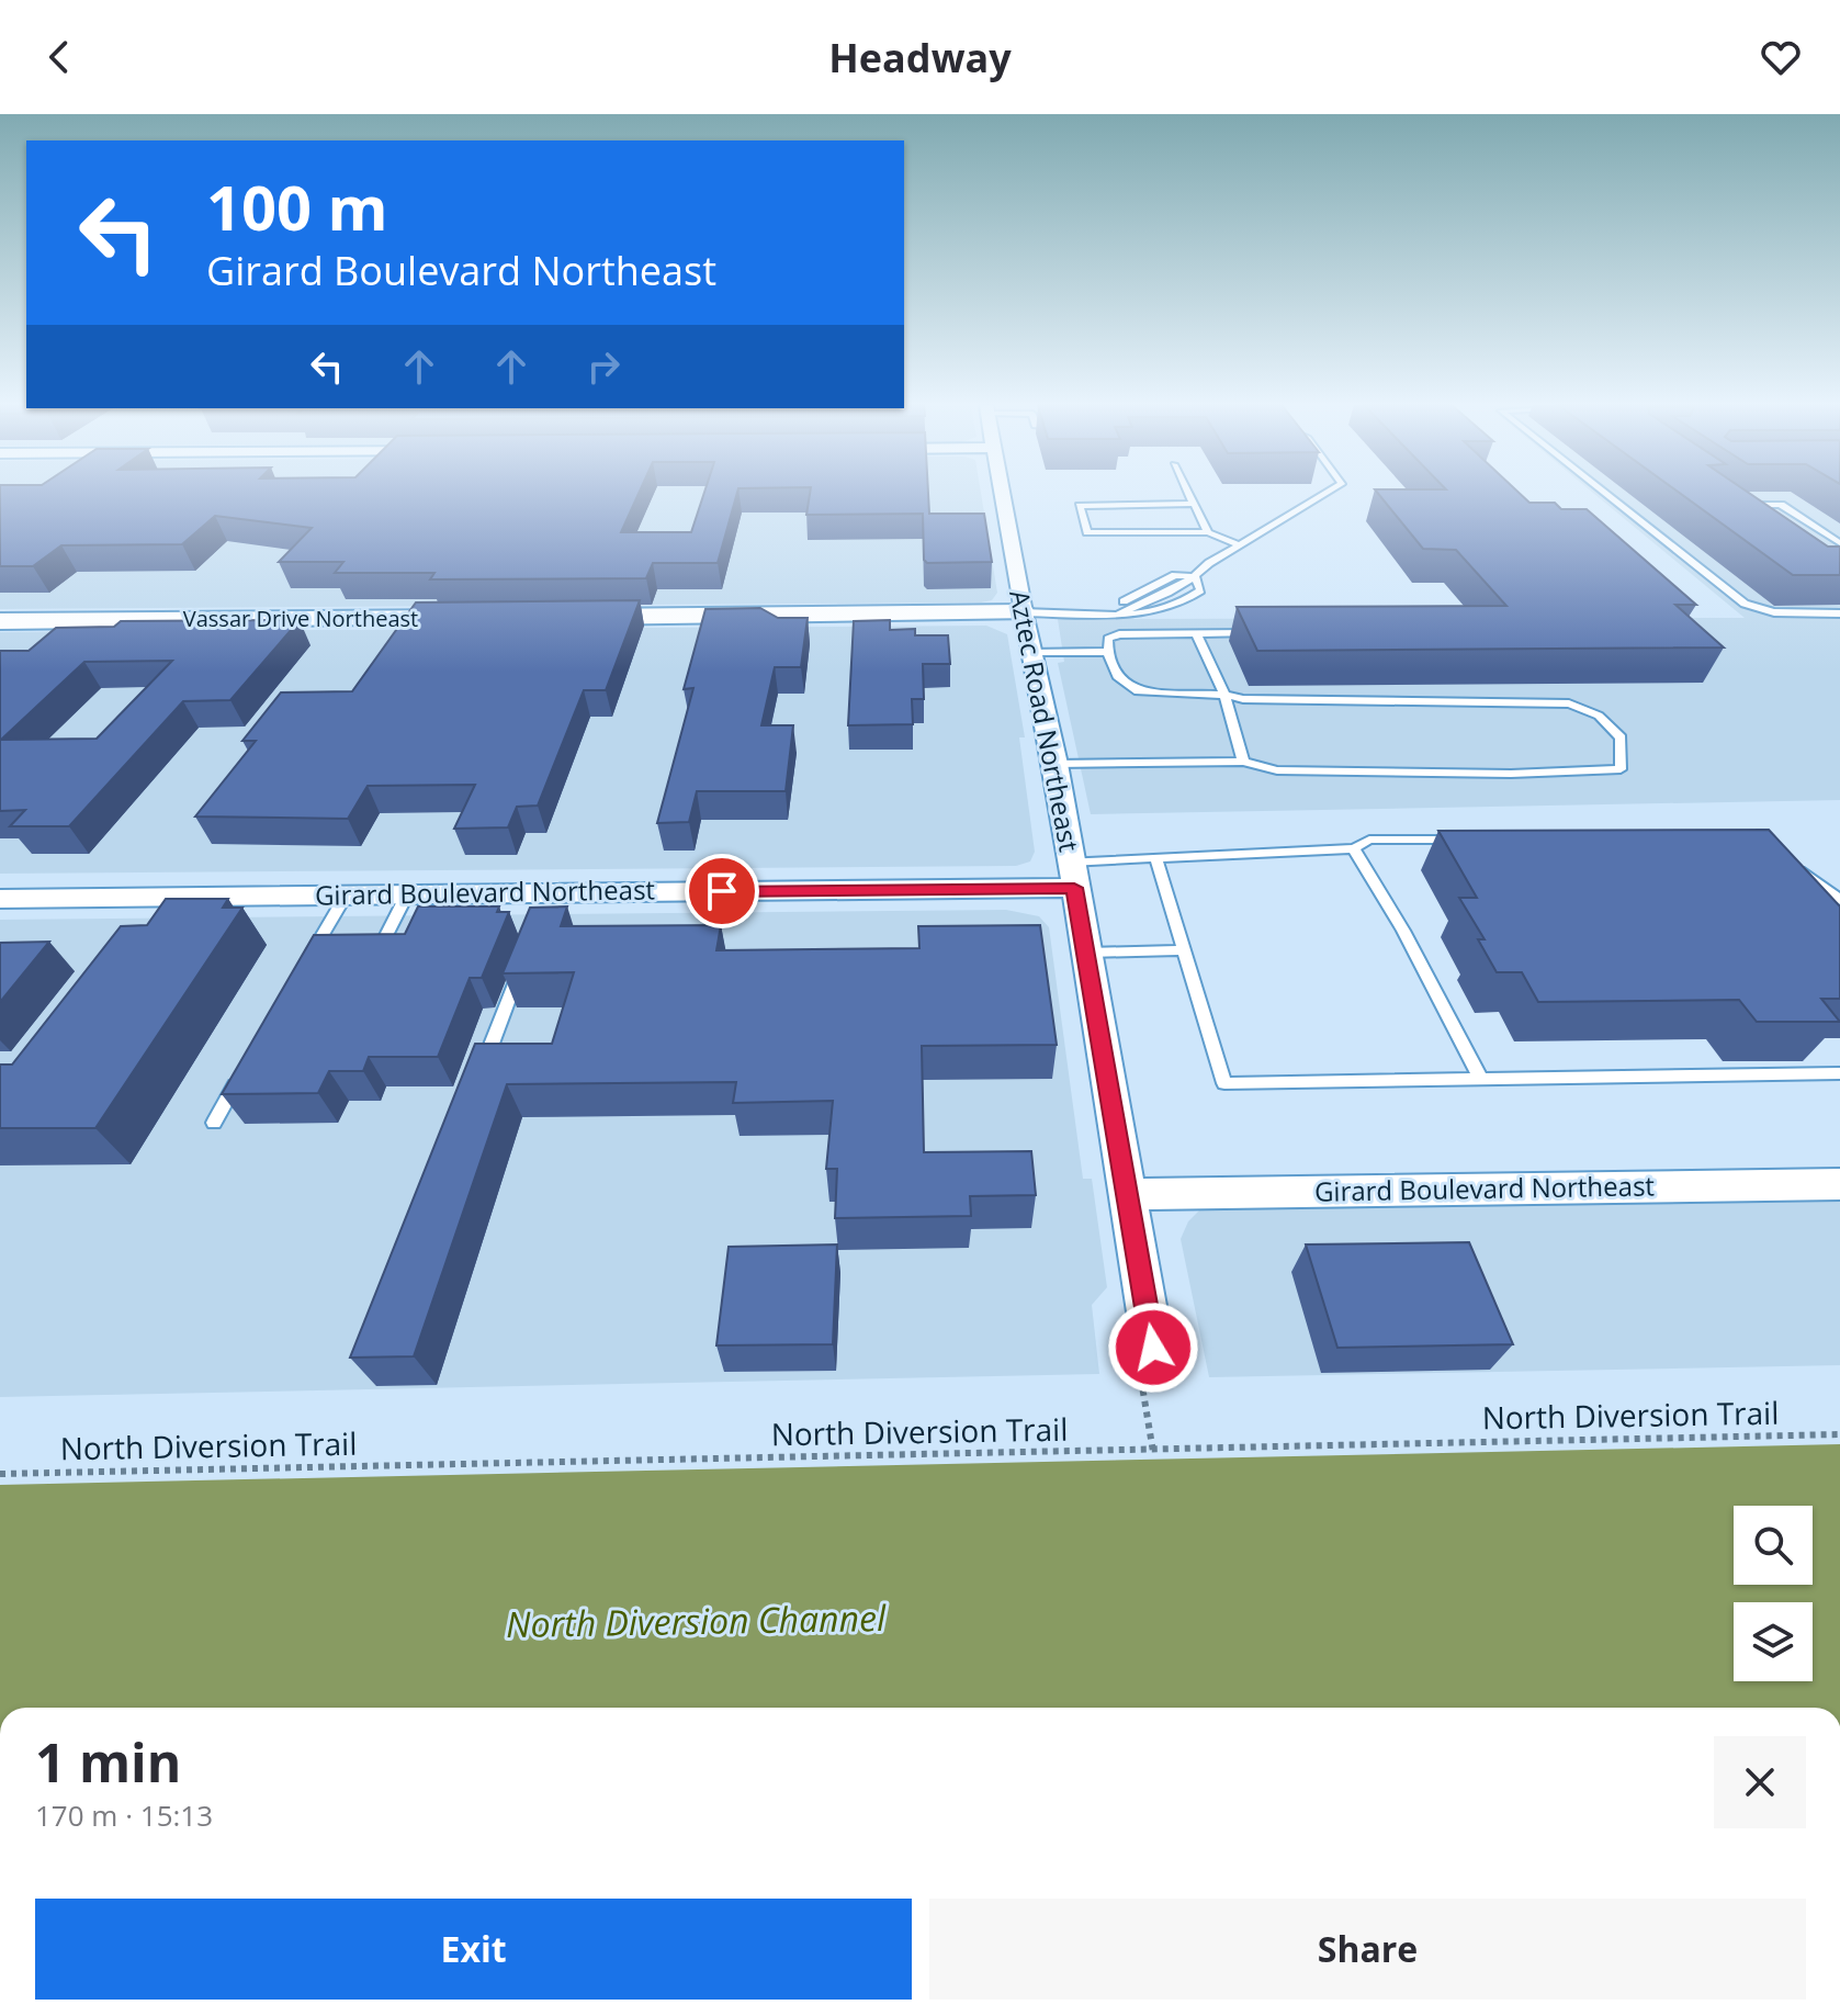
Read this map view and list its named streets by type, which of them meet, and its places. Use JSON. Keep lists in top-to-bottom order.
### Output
{
  "streets": {
    "street": ["Vassar Drive Northeast", "Aztec Road Northeast", "Girard Boulevard Northeast"],
    "path": ["North Diversion Trail"]
  },
  "crossings": [
    ["Aztec Road Northeast", "Girard Boulevard Northeast"]
  ],
  "water": ["North Diversion Channel"],
  "page": {
    "header": "Headway",
    "turn": ["100 m", "Girard Boulevard Northeast"],
    "heading": ["1 min", "170 m · 15:13"],
    "buttons": ["Exit", "Share"]
  }
}
